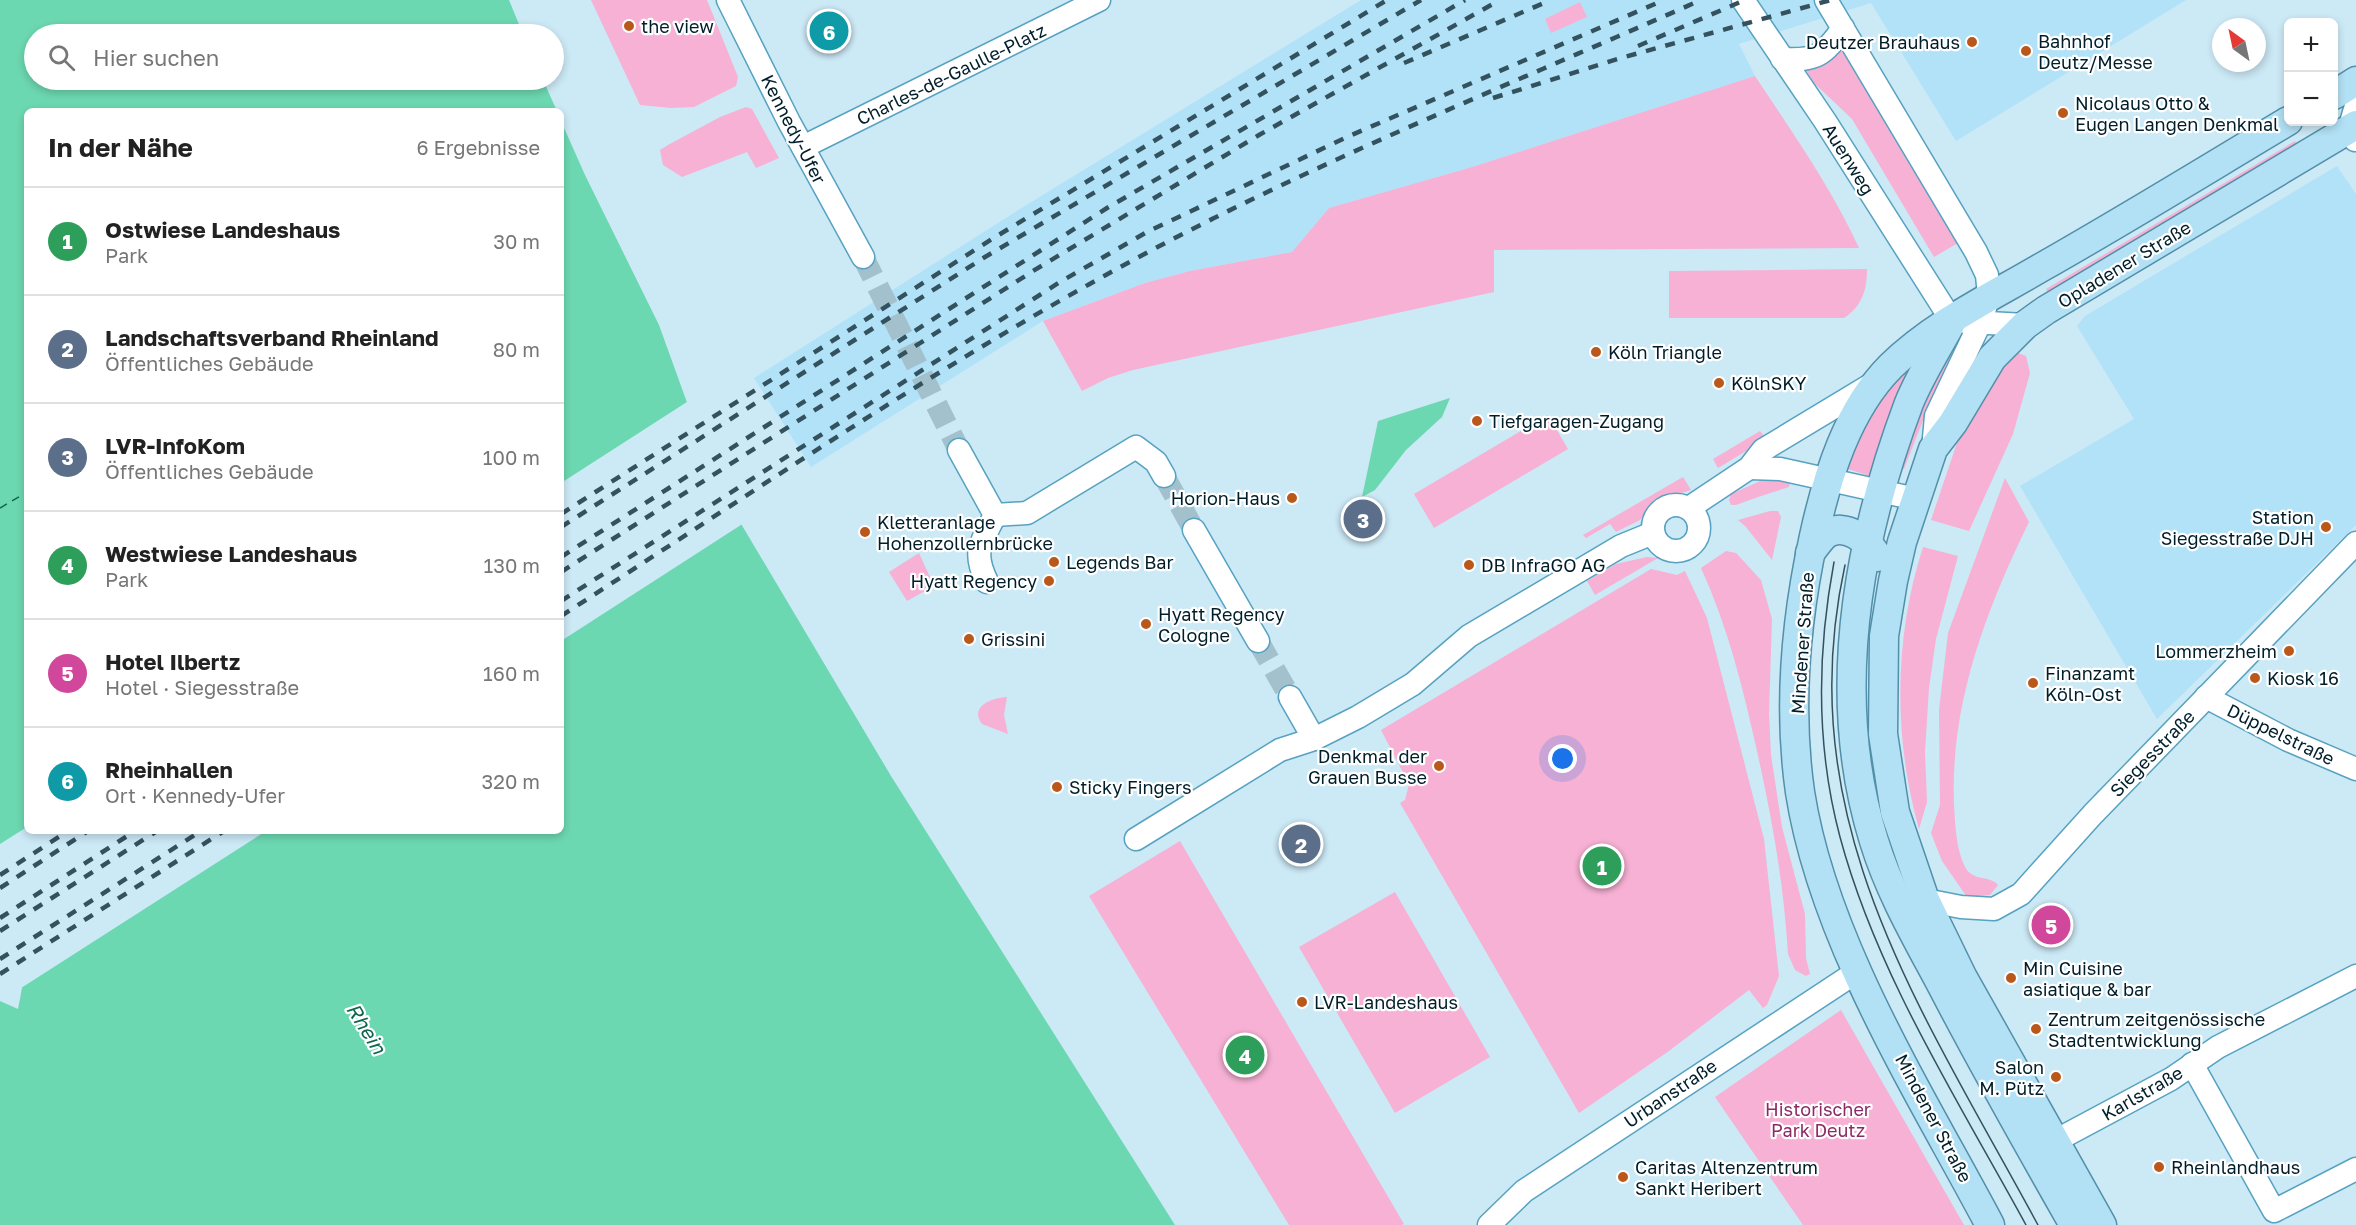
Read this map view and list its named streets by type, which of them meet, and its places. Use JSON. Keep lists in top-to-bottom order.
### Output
{
  "streets": {
    "main road": ["Opladener Straße", "Mindener Straße"],
    "street": [
      "Charles-de-Gaulle-Platz",
      "Kennedy-Ufer",
      "Auenweg",
      "Düppelstraße",
      "Siegesstraße",
      "Urbanstraße",
      "Karlstraße"
    ]
  },
  "crossings": [
    ["Charles-de-Gaulle-Platz", "Kennedy-Ufer"],
    ["Auenweg", "Mindener Straße"],
    ["Mindener Straße", "Urbanstraße"],
    ["Düppelstraße", "Siegesstraße"]
  ],
  "water": ["Rhein"],
  "parks": ["Historischer Park Deutz"],
  "places": [
    "the view",
    "Deutzer Brauhaus",
    "Bahnhof Deutz/Messe",
    "Nicolaus Otto & Eugen Langen Denkmal",
    "Köln Triangle",
    "KölnSKY",
    "Tiefgaragen-Zugang",
    "Horion-Haus",
    "Station Siegesstraße DJH",
    "Kletteranlage Hohenzollernbrücke",
    "Legends Bar",
    "DB InfraGO AG",
    "Hyatt Regency",
    "Hyatt Regency Cologne",
    "Grissini",
    "Lommerzheim",
    "Kiosk 16",
    "Finanzamt Köln-Ost",
    "Denkmal der Grauen Busse",
    "Sticky Fingers",
    "Min Cuisine asiatique & bar",
    "LVR-Landeshaus",
    "Zentrum zeitgenössische Stadtentwicklung",
    "Salon M. Pütz",
    "Rheinlandhaus",
    "Caritas Altenzentrum Sankt Heribert"
  ],
  "north": "top left",
  "page": {
    "pins": [
      "6",
      "3",
      "2",
      "1",
      "5",
      "4"
    ],
    "map_buttons": ["+", "−"],
    "search": "Hier suchen",
    "heading": ["In der Nähe", "6 Ergebnisse"],
    "list": [
      {
        "mark": "1",
        "name": "Ostwiese Landeshaus",
        "note": "Park",
        "value": "30 m"
      },
      {
        "mark": "2",
        "name": "Landschaftsverband Rheinland",
        "note": "Öffentliches Gebäude",
        "value": "80 m"
      },
      {
        "mark": "3",
        "name": "LVR-InfoKom",
        "note": "Öffentliches Gebäude",
        "value": "100 m"
      },
      {
        "mark": "4",
        "name": "Westwiese Landeshaus",
        "note": "Park",
        "value": "130 m"
      },
      {
        "mark": "5",
        "name": "Hotel Ilbertz",
        "note": "Hotel · Siegesstraße",
        "value": "160 m"
      },
      {
        "mark": "6",
        "name": "Rheinhallen",
        "note": "Ort · Kennedy-Ufer",
        "value": "320 m"
      }
    ]
  }
}
